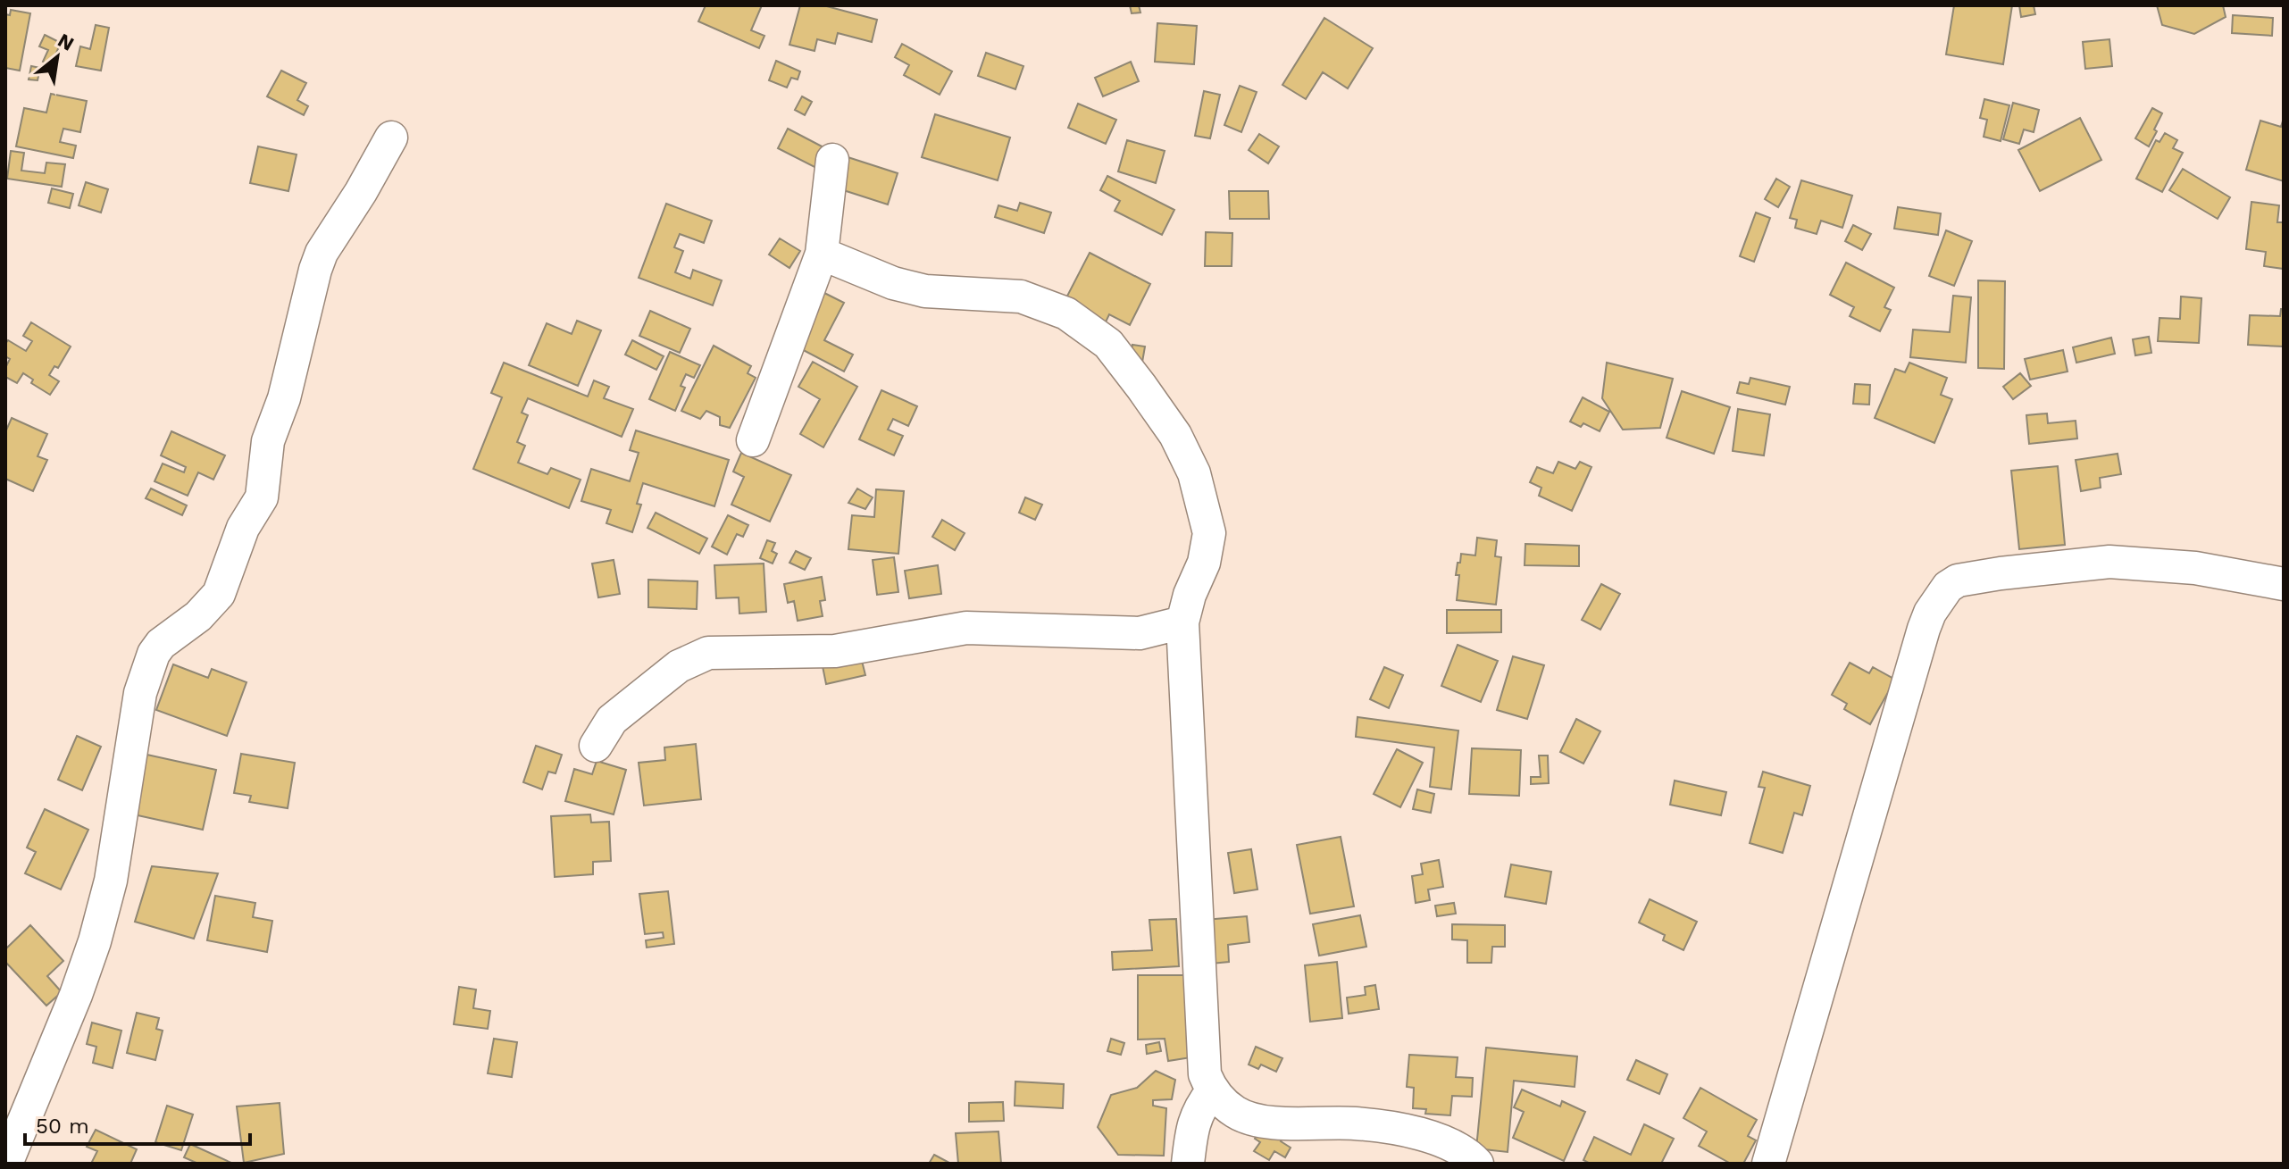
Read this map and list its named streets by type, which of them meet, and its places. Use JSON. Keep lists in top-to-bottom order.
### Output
{
  "scale_bar": "50 m",
  "north": "top right"
}
